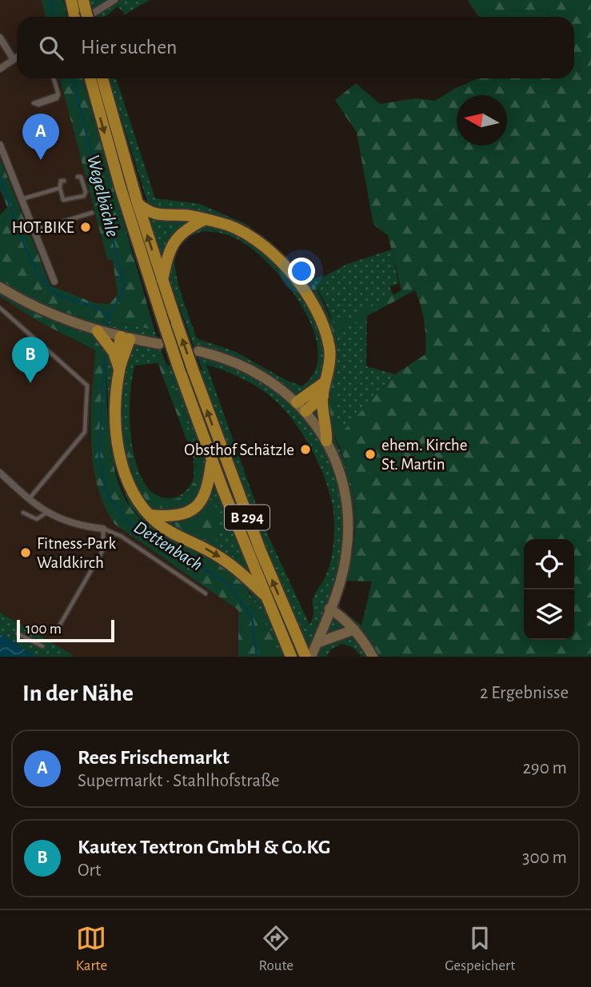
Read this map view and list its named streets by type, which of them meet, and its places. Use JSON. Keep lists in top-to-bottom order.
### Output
{
  "streets": {
    "highway": ["B 294"]
  },
  "water": ["Wegelbächle", "Dettenbach"],
  "places": [
    "HOT.BIKE",
    "Obsthof Schätzle",
    "ehem. Kirche St. Martin",
    "Fitness-Park Waldkirch"
  ],
  "scale_bar": "100 m",
  "north": "left",
  "page": {
    "search": "Hier suchen",
    "pins": ["A", "B"],
    "scale": "100 m",
    "heading": ["In der Nähe", "2 Ergebnisse"],
    "list": [
      {
        "mark": "A",
        "name": "Rees Frischemarkt",
        "note": "Supermarkt · Stahlhofstraße",
        "value": "290 m"
      },
      {
        "mark": "B",
        "name": "Kautex Textron GmbH & Co.KG",
        "note": "Ort",
        "value": "300 m"
      }
    ],
    "nav": ["Karte", "Route", "Gespeichert"]
  }
}
